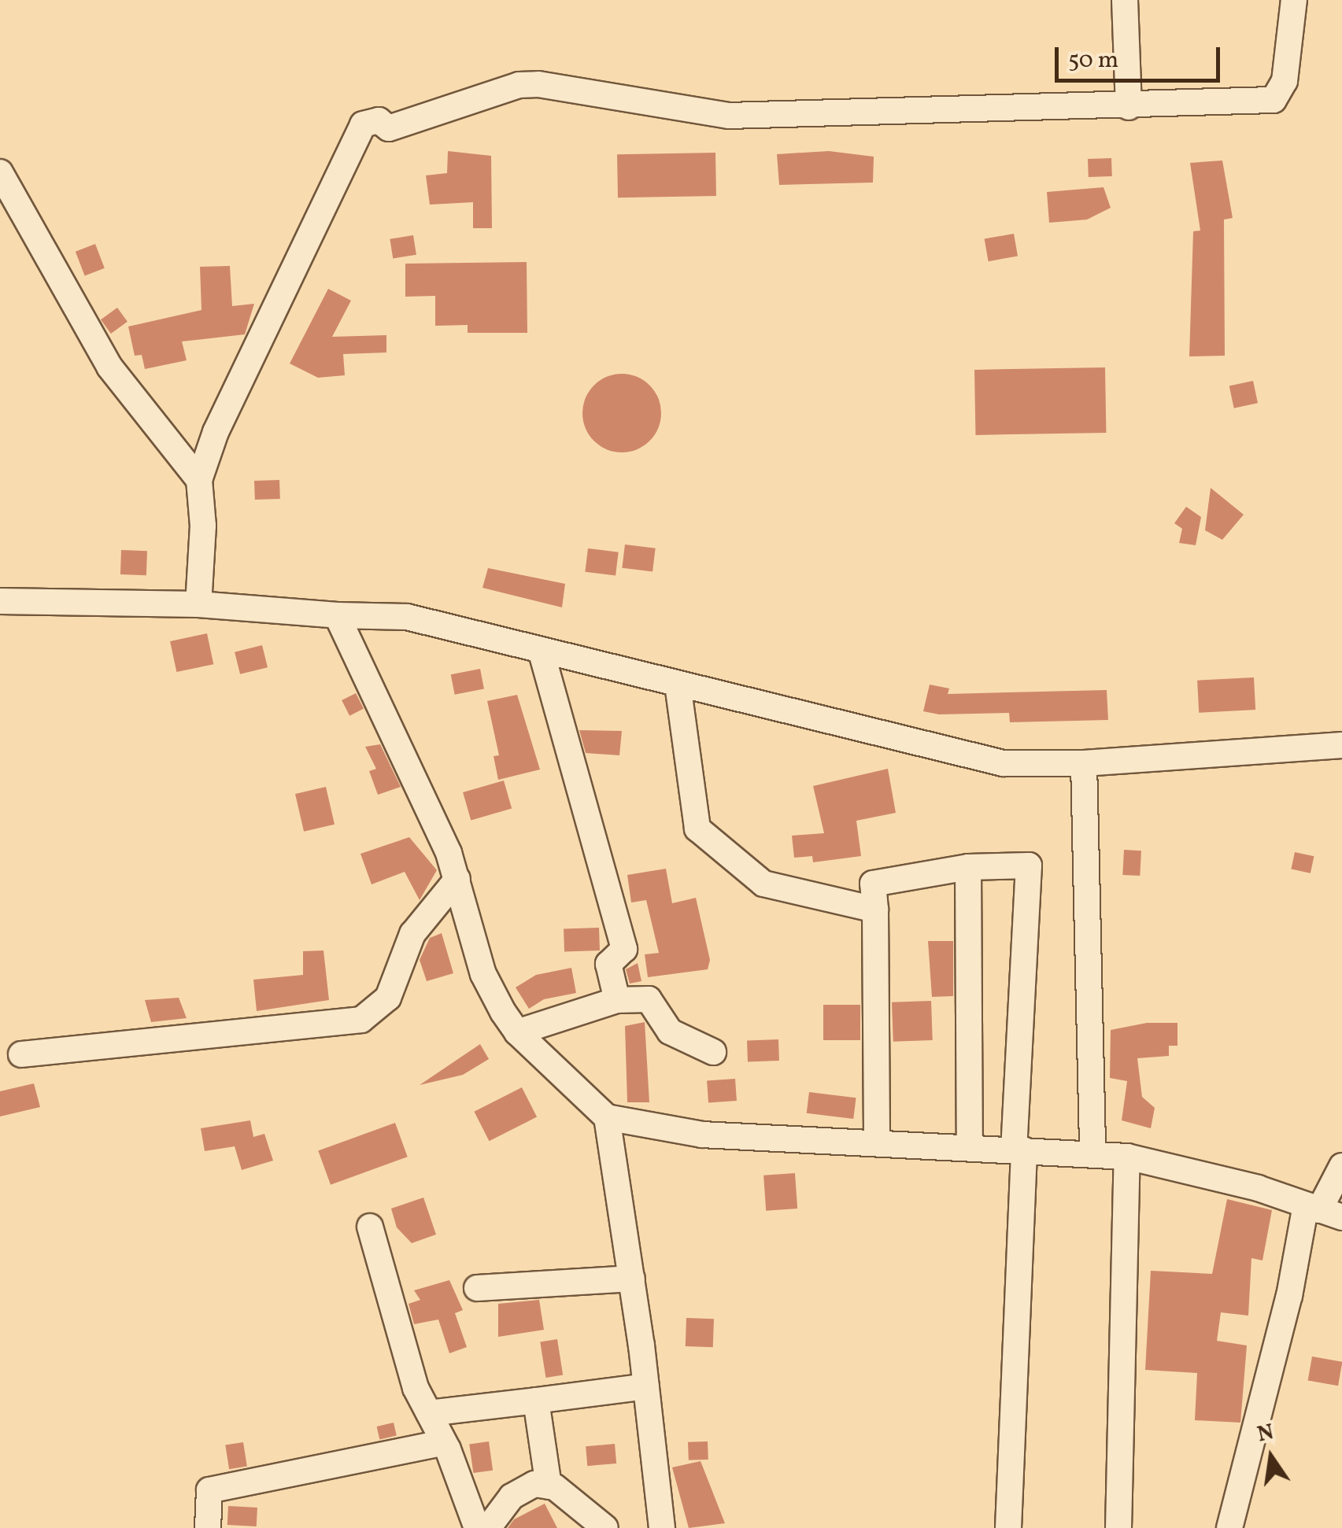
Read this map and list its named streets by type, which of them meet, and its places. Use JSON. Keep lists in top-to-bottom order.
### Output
{
  "scale_bar": "50 m",
  "north": "top"
}
